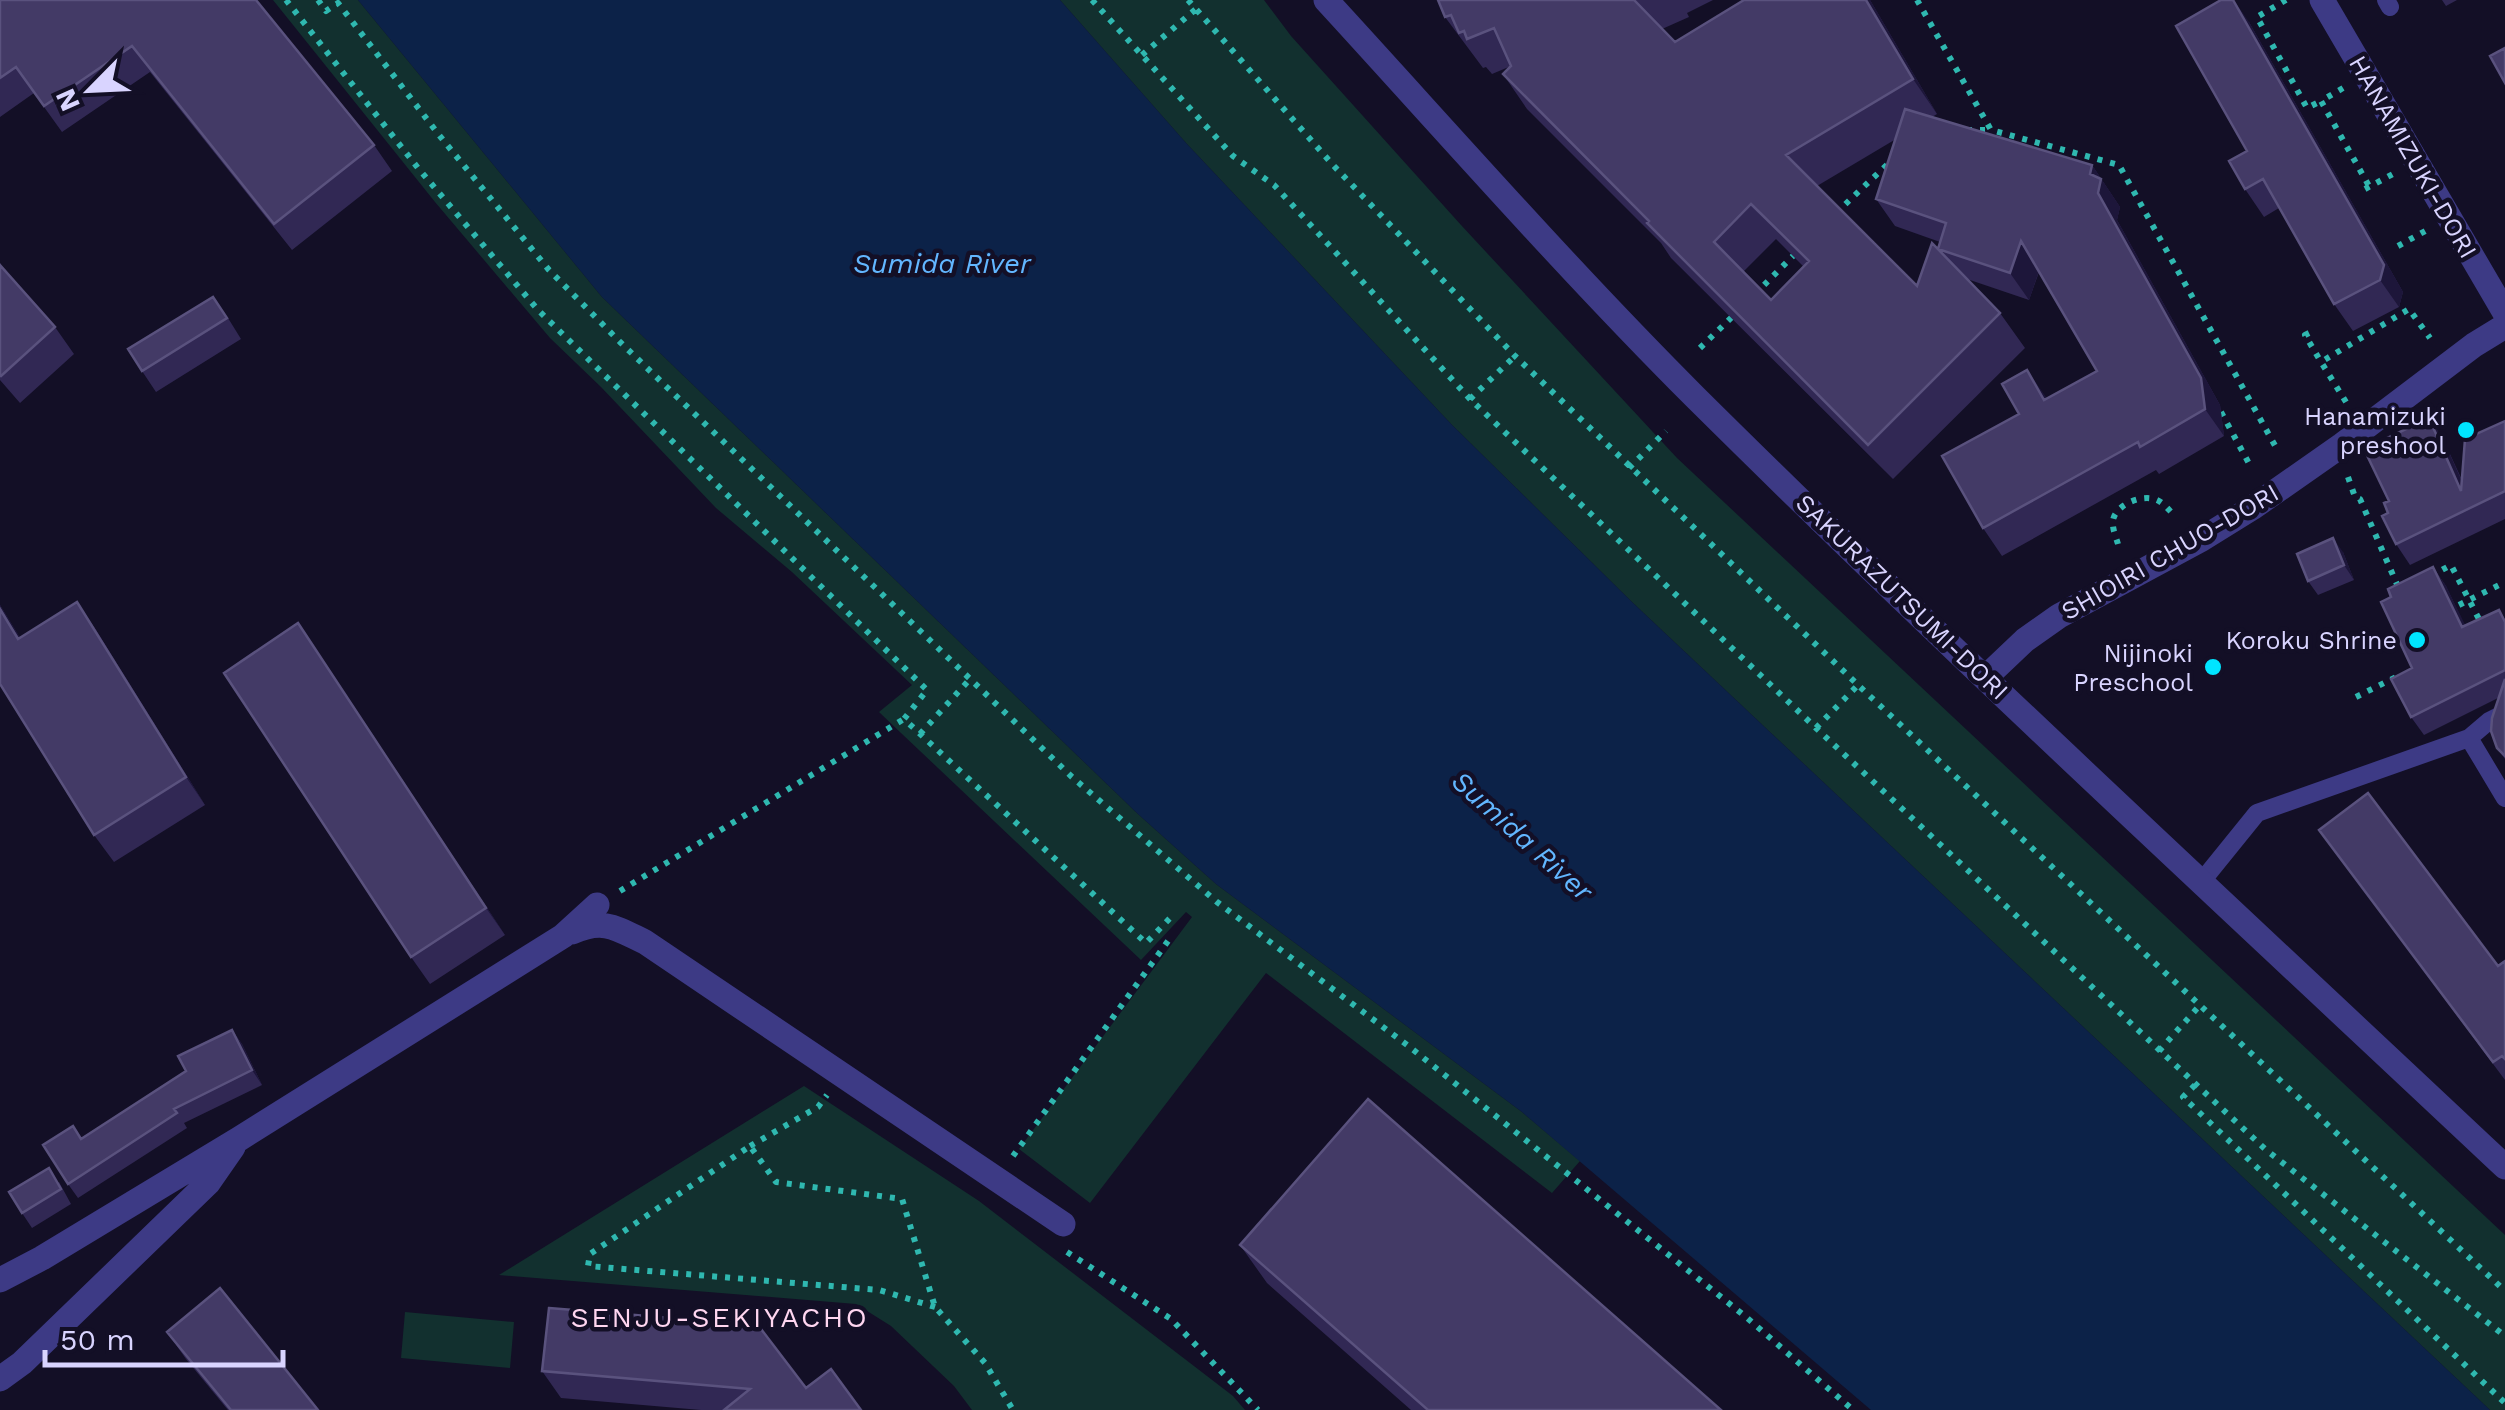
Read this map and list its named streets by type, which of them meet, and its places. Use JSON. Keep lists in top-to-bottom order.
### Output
{
  "streets": {
    "street": ["HANAMIZUKI-DORI", "SHIOIRI CHUO-DORI", "SAKURAZUTSUMI-DORI"]
  },
  "crossings": [
    ["SHIOIRI CHUO-DORI", "SAKURAZUTSUMI-DORI"]
  ],
  "districts": ["SENJU-SEKIYACHO"],
  "water": ["Sumida River"],
  "places": ["Hanamizuki preshool", "Koroku Shrine", "Nijinoki Preschool"],
  "scale_bar": "50 m",
  "north": "bottom left"
}
